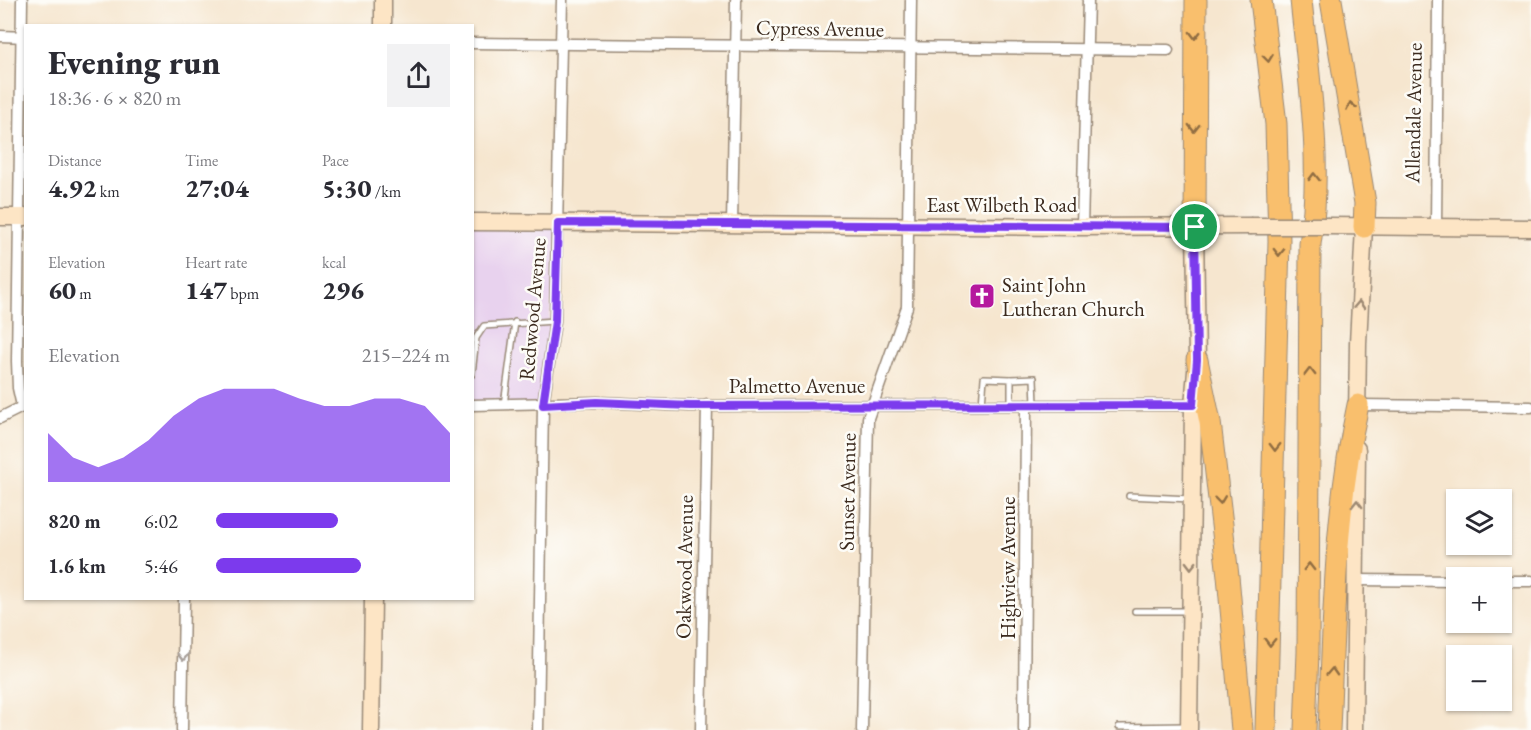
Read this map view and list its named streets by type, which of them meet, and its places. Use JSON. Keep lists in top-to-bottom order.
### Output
{
  "streets": {
    "main road": ["East Wilbeth Road"],
    "street": [
      "Cypress Avenue",
      "Allendale Avenue",
      "Redwood Avenue",
      "Palmetto Avenue",
      "Sunset Avenue",
      "Oakwood Avenue",
      "Highview Avenue"
    ]
  },
  "crossings": [
    ["Cypress Avenue", "Redwood Avenue"],
    ["Cypress Avenue", "Sunset Avenue"],
    ["Allendale Avenue", "East Wilbeth Road"],
    ["East Wilbeth Road", "Redwood Avenue"],
    ["East Wilbeth Road", "Sunset Avenue"],
    ["Redwood Avenue", "Palmetto Avenue"],
    ["Palmetto Avenue", "Sunset Avenue"],
    ["Palmetto Avenue", "Oakwood Avenue"],
    ["Palmetto Avenue", "Highview Avenue"]
  ],
  "places": {
    "church": ["Saint John Lutheran Church"]
  },
  "page": {
    "heading": ["Evening run", "18:36 · 6 × 820 m"],
    "stats": [
      ["Distance", "4.92 km"],
      ["Time", "27:04"],
      ["Pace", "5:30 /km"],
      ["Elevation", "60 m"],
      ["Heart rate", "147 bpm"],
      ["kcal", "296"]
    ],
    "chart": ["Elevation", "215–224 m"],
    "map_buttons": ["+", "−"],
    "list": [
      {
        "name": "820 m",
        "note": "6:02"
      },
      {
        "name": "1.6 km",
        "note": "5:46"
      }
    ]
  }
}
